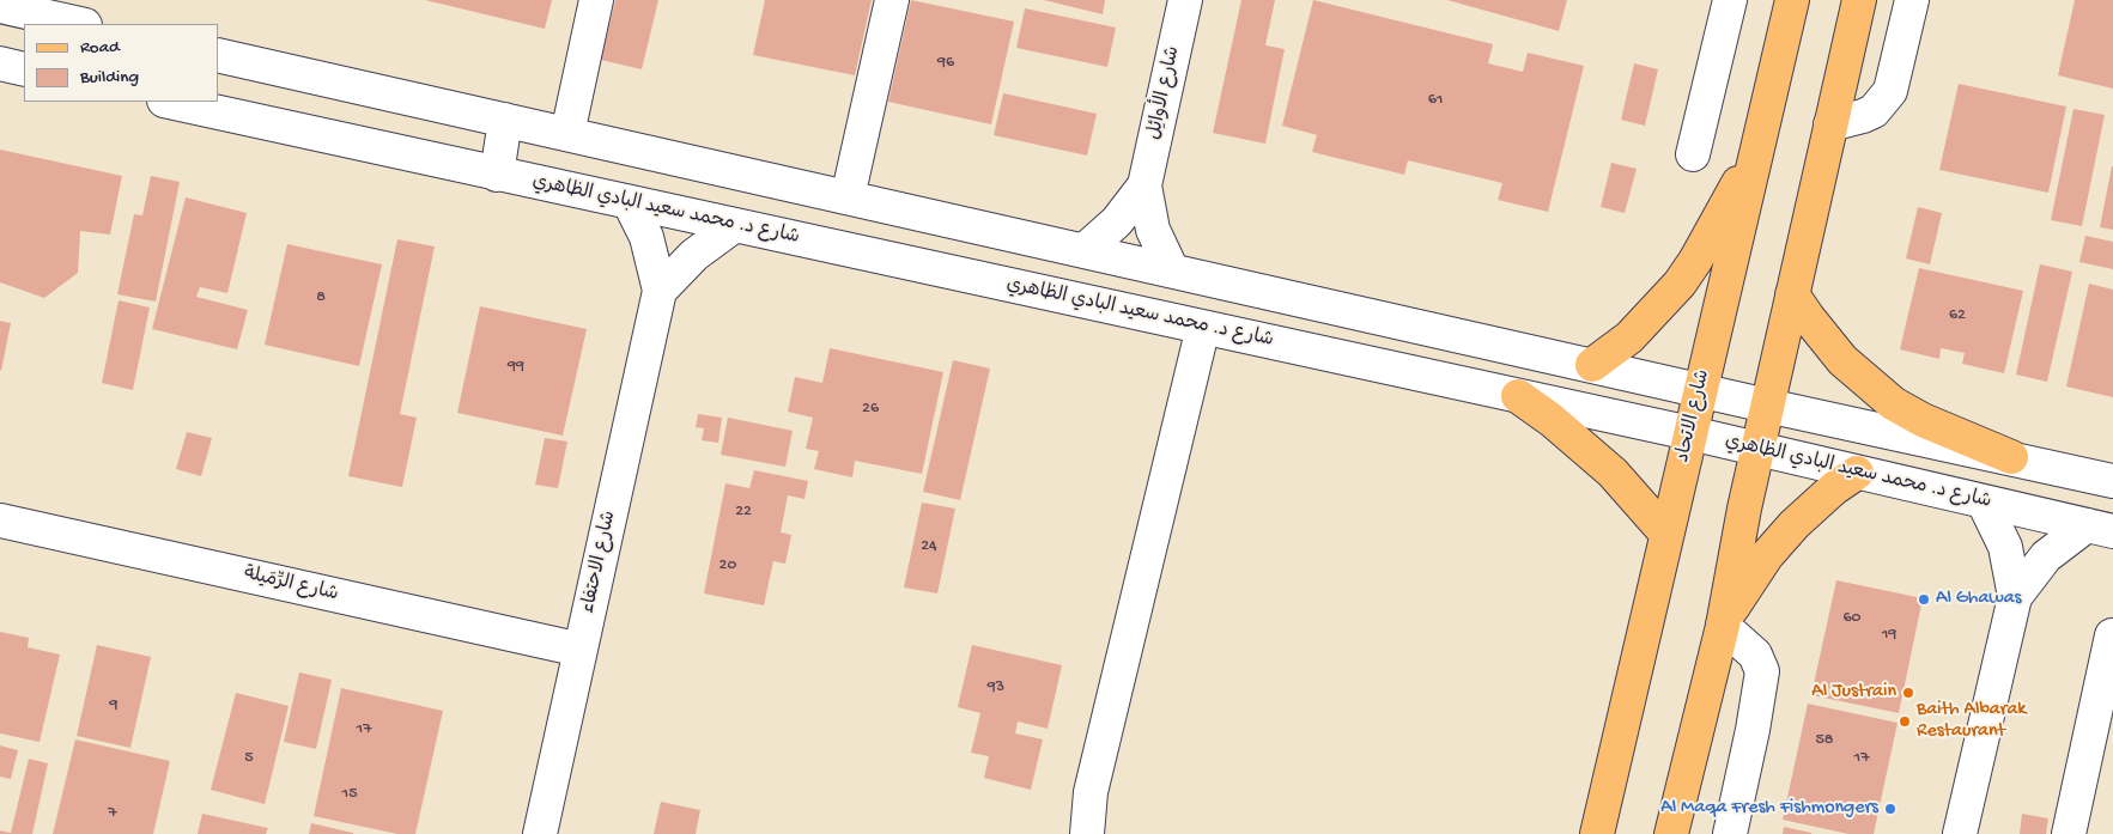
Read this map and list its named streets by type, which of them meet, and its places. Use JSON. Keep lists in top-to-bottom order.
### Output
{
  "streets": {
    "main road": ["شارع الاتحاد"],
    "street": [
      "شارع الأوائِل",
      "شارع د. محمد سعيد البادي الظاهري",
      "شارع الاحتفاء",
      "شارع الرِّمَيلة"
    ]
  },
  "crossings": [
    ["شارع د. محمد سعيد البادي الظاهري", "شارع الاتحاد"],
    ["شارع د. محمد سعيد البادي الظاهري", "شارع الاحتفاء"],
    ["شارع الاحتفاء", "شارع الرِّمَيلة"]
  ],
  "places": [
    "Al Ghawas",
    "Al Justrain",
    "Baith Albarak Restaurant",
    "Al Maqa Fresh Fishmongers"
  ],
  "house_numbers": [
    "96",
    "61",
    "8",
    "62",
    "99",
    "26",
    "22",
    "24",
    "20",
    "60",
    "19",
    "93",
    "9",
    "17",
    "58",
    "5",
    "17",
    "15",
    "7"
  ],
  "legend": ["Road", "Building"]
}
